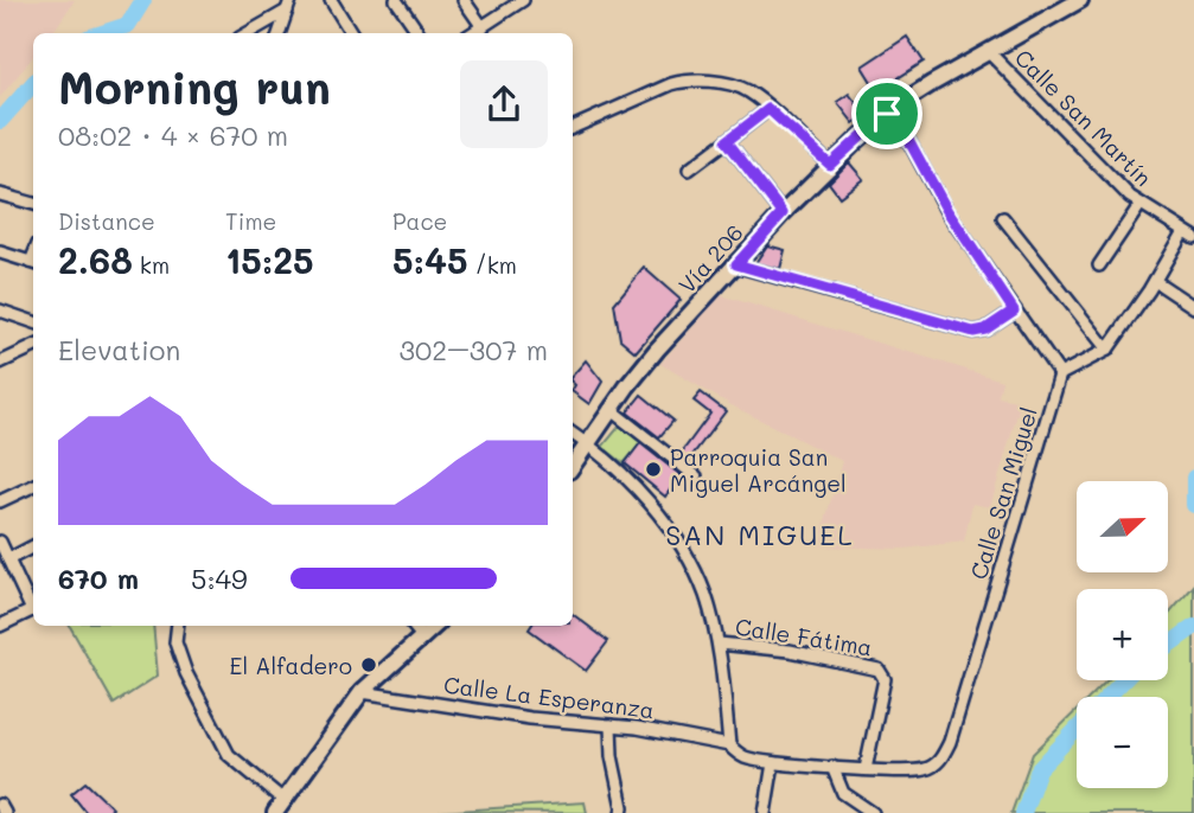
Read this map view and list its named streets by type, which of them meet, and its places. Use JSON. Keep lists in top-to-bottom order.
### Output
{
  "streets": {
    "main road": ["Vía 206"],
    "street": [
      "Calle San Martín",
      "Calle San Miguel",
      "Calle Fátima",
      "Calle La Esperanza"
    ]
  },
  "crossings": [
    ["Calle San Martín", "Vía 206"],
    ["Calle San Miguel", "Calle Fátima"],
    ["Calle San Miguel", "Calle La Esperanza"]
  ],
  "districts": ["SAN MIGUEL"],
  "places": ["Parroquia San Miguel Arcángel", "El Alfadero"],
  "north": "right",
  "page": {
    "heading": ["Morning run", "08:02 · 4 × 670 m"],
    "stats": [
      ["Distance", "2.68 km"],
      ["Time", "15:25"],
      ["Pace", "5:45 /km"]
    ],
    "chart": ["Elevation", "302–307 m"],
    "map_buttons": ["+", "−"],
    "list": [
      {
        "name": "670 m",
        "note": "5:49"
      }
    ]
  }
}
